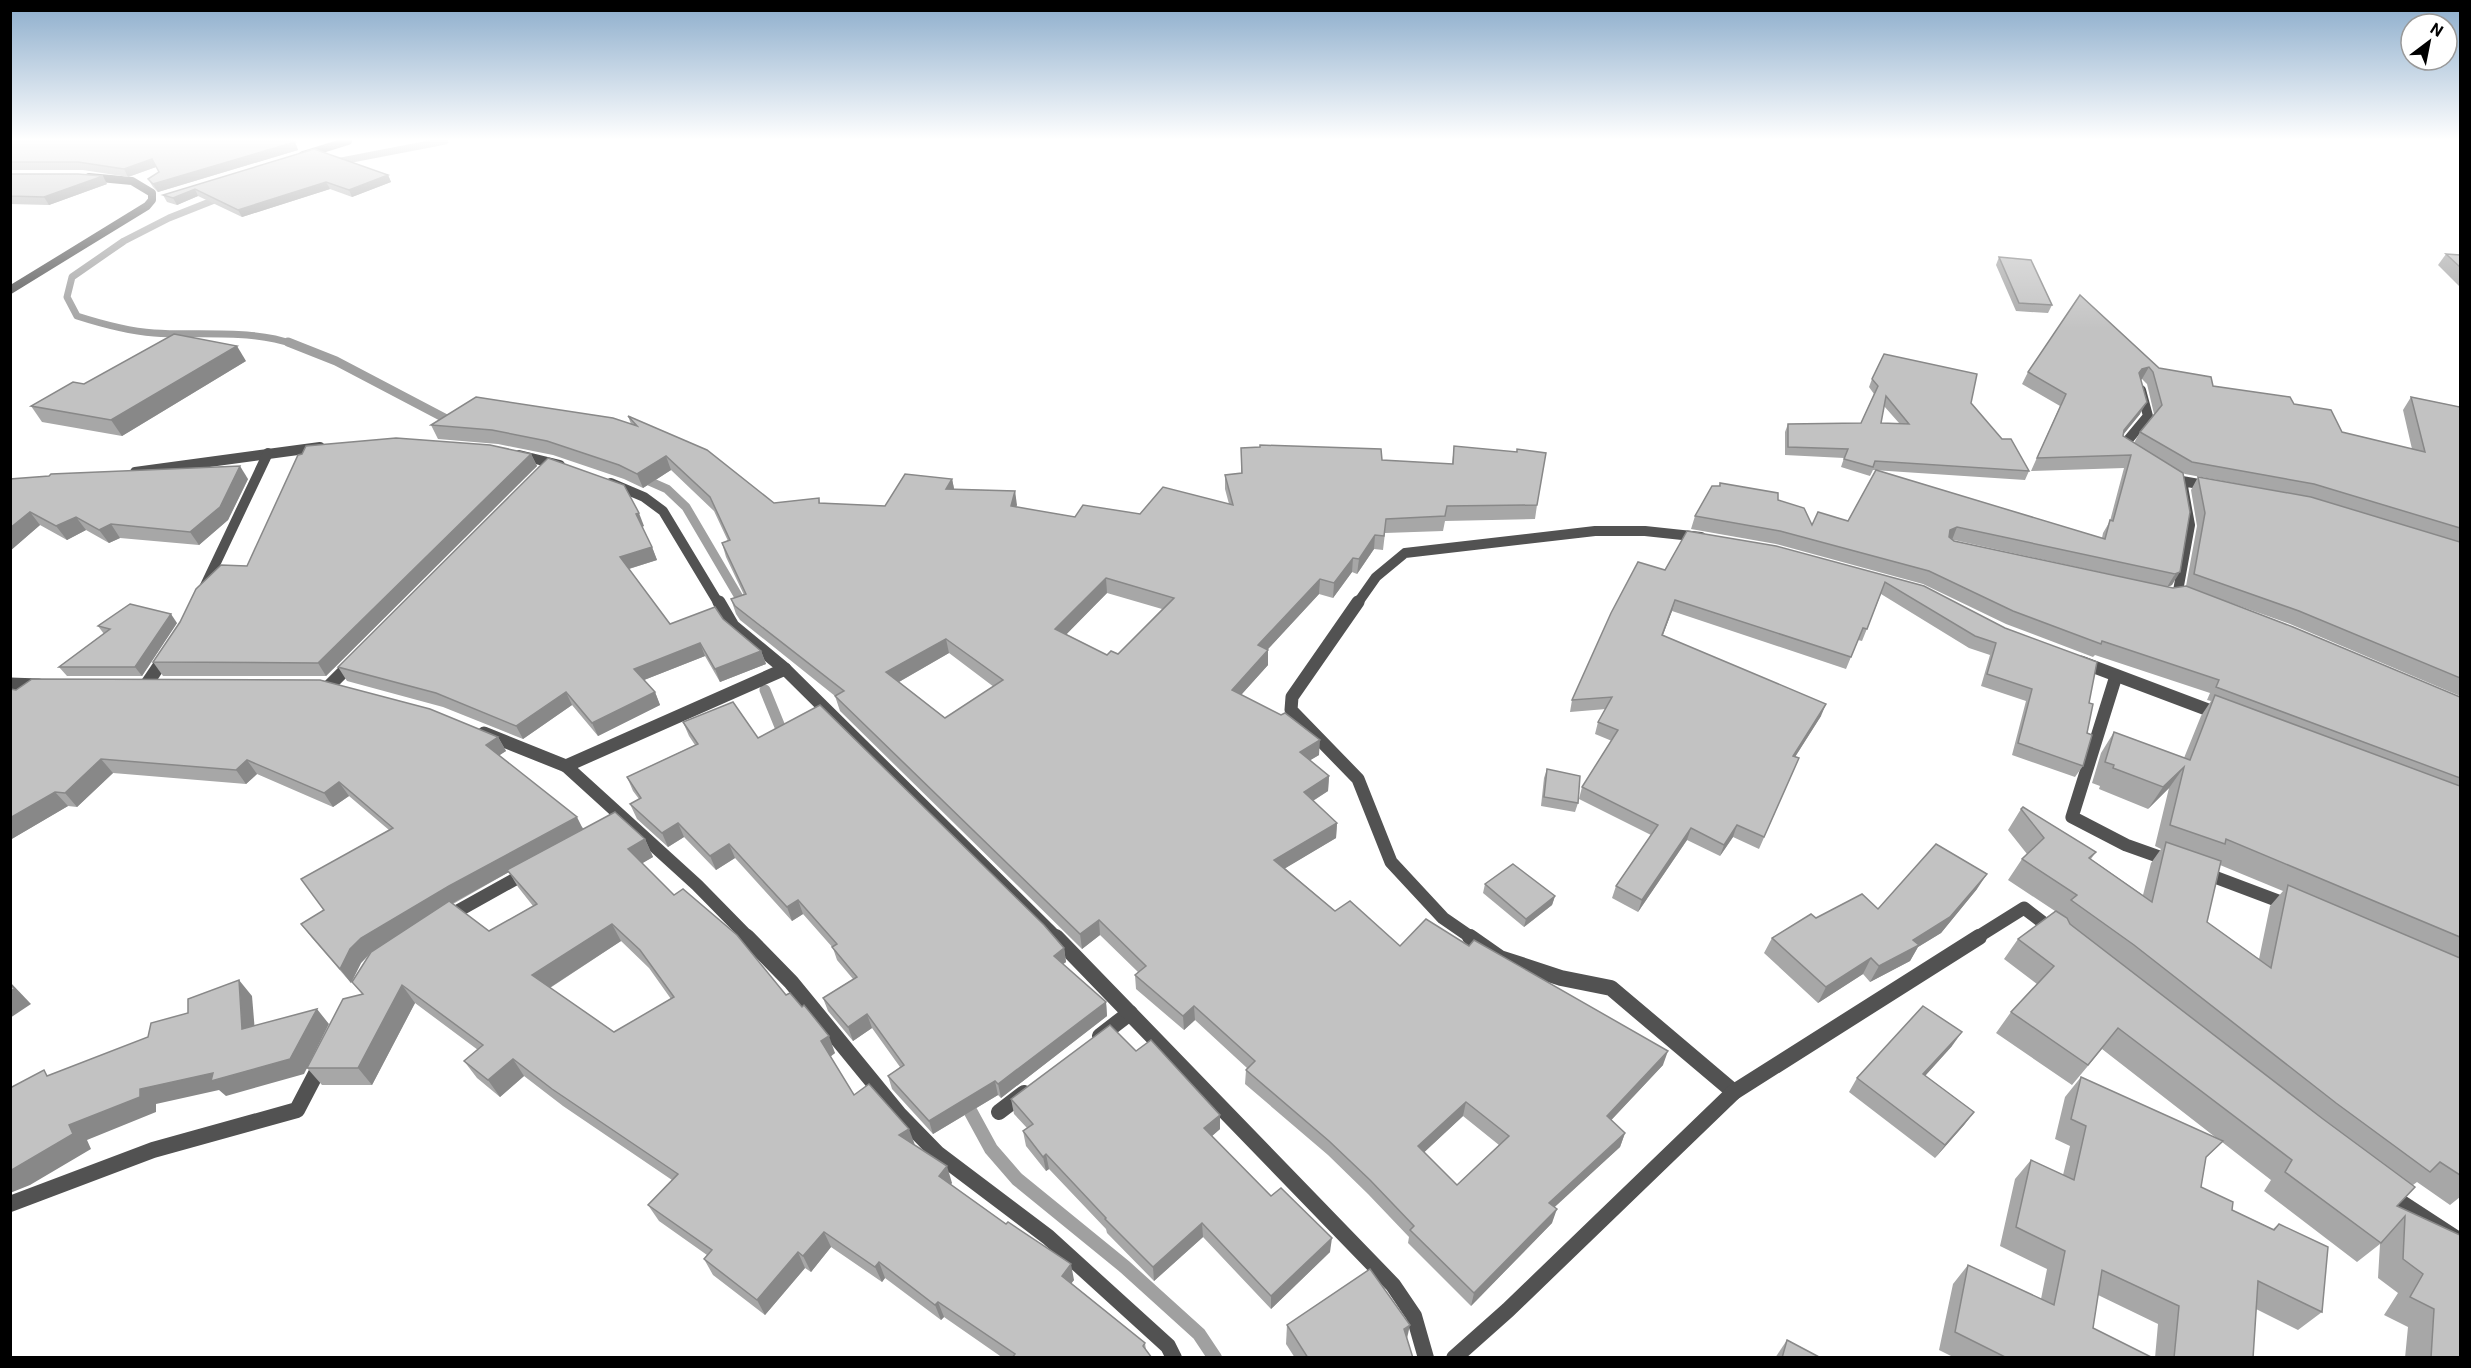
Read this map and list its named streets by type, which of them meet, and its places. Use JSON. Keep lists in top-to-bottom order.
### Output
{
  "north": "top right"
}
